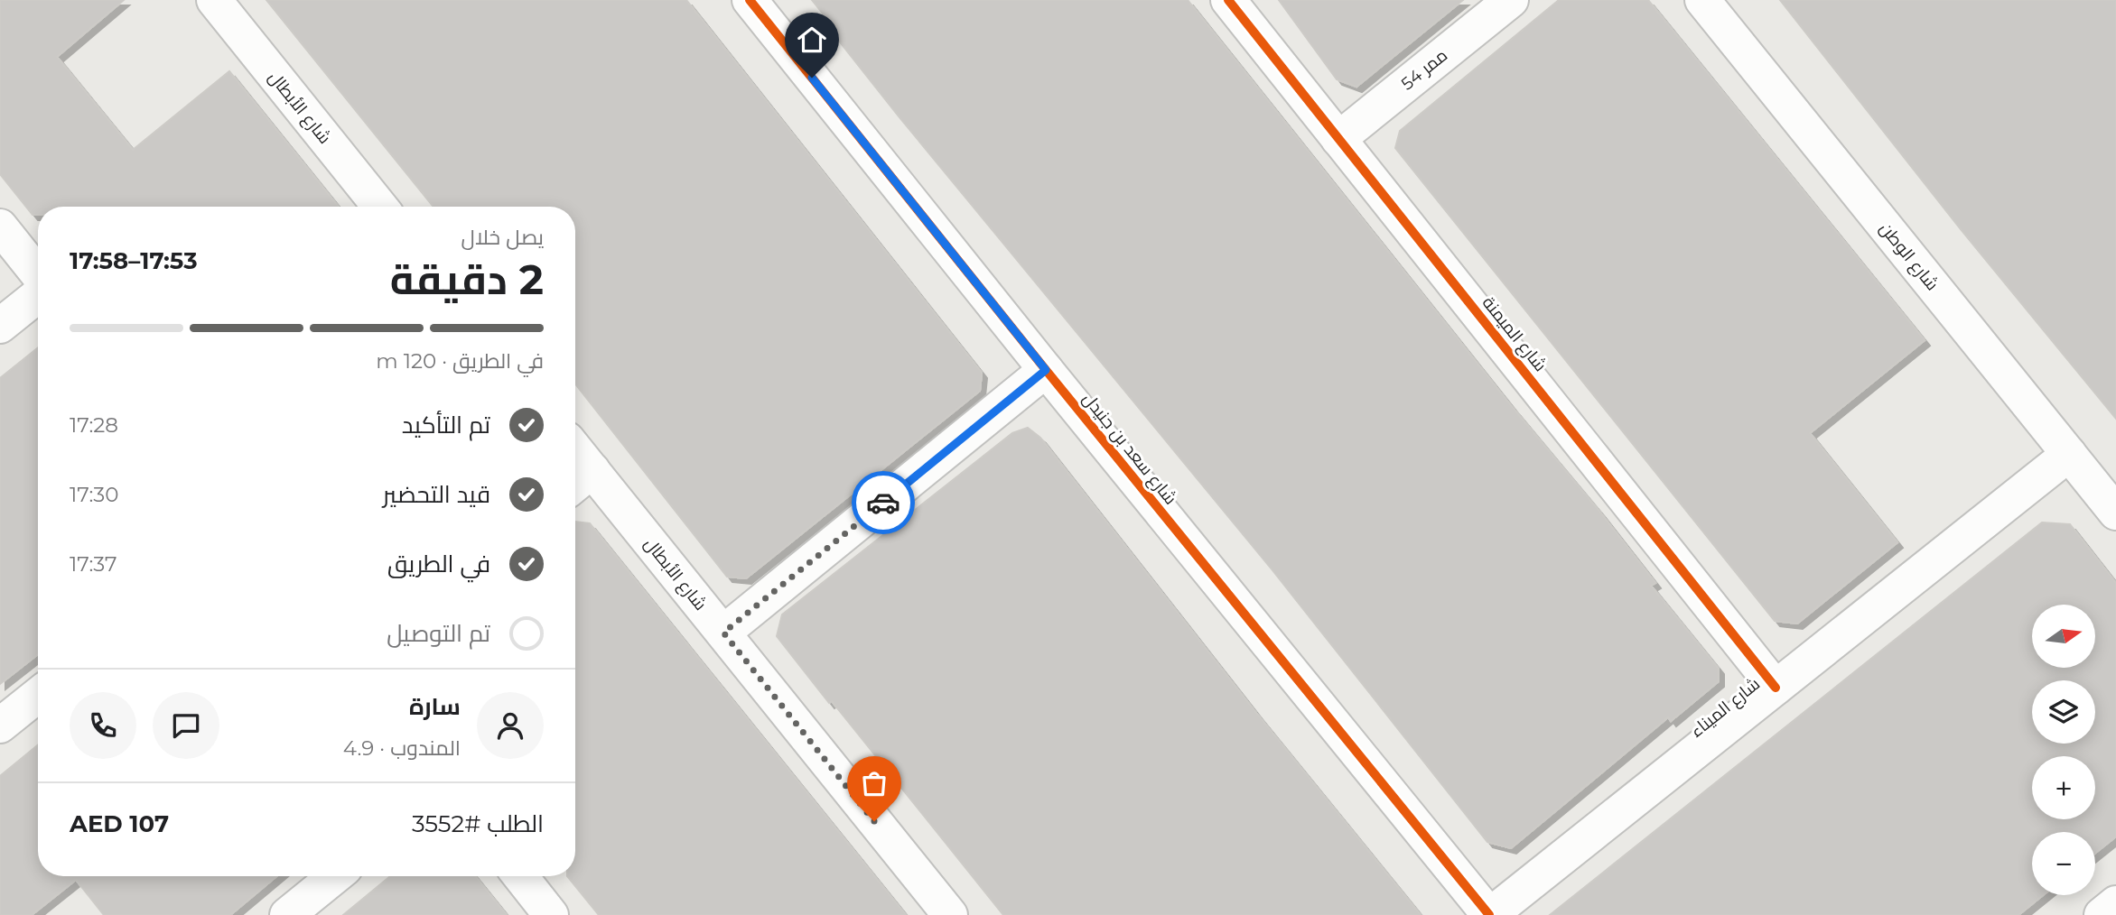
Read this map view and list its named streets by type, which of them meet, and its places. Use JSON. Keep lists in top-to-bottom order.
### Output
{
  "streets": {
    "street": [
      "ممر 54",
      "شارع الأبطال",
      "شارع الوطن",
      "شارع الميمنة",
      "شارع سعد بن جنيدل",
      "شارع الميناء"
    ]
  },
  "crossings": [
    ["ممر 54", "شارع الميمنة"],
    ["شارع الوطن", "شارع الميناء"],
    ["شارع الميمنة", "شارع الميناء"],
    ["شارع سعد بن جنيدل", "شارع الميناء"]
  ],
  "north": "right",
  "page": {
    "heading": ["2 دقيقة", "يصل خلال", "17:53–17:58"],
    "panel": [
      "سارة",
      "المندوب · 4.9",
      "الطلب #3552",
      "AED 107"
    ],
    "bar": "في الطريق · 120 m",
    "list": [
      ["تم التأكيد", "17:28"],
      ["قيد التحضير", "17:30"],
      ["في الطريق", "17:37"],
      "تم التوصيل"
    ],
    "map_buttons": ["+", "−"]
  }
}
